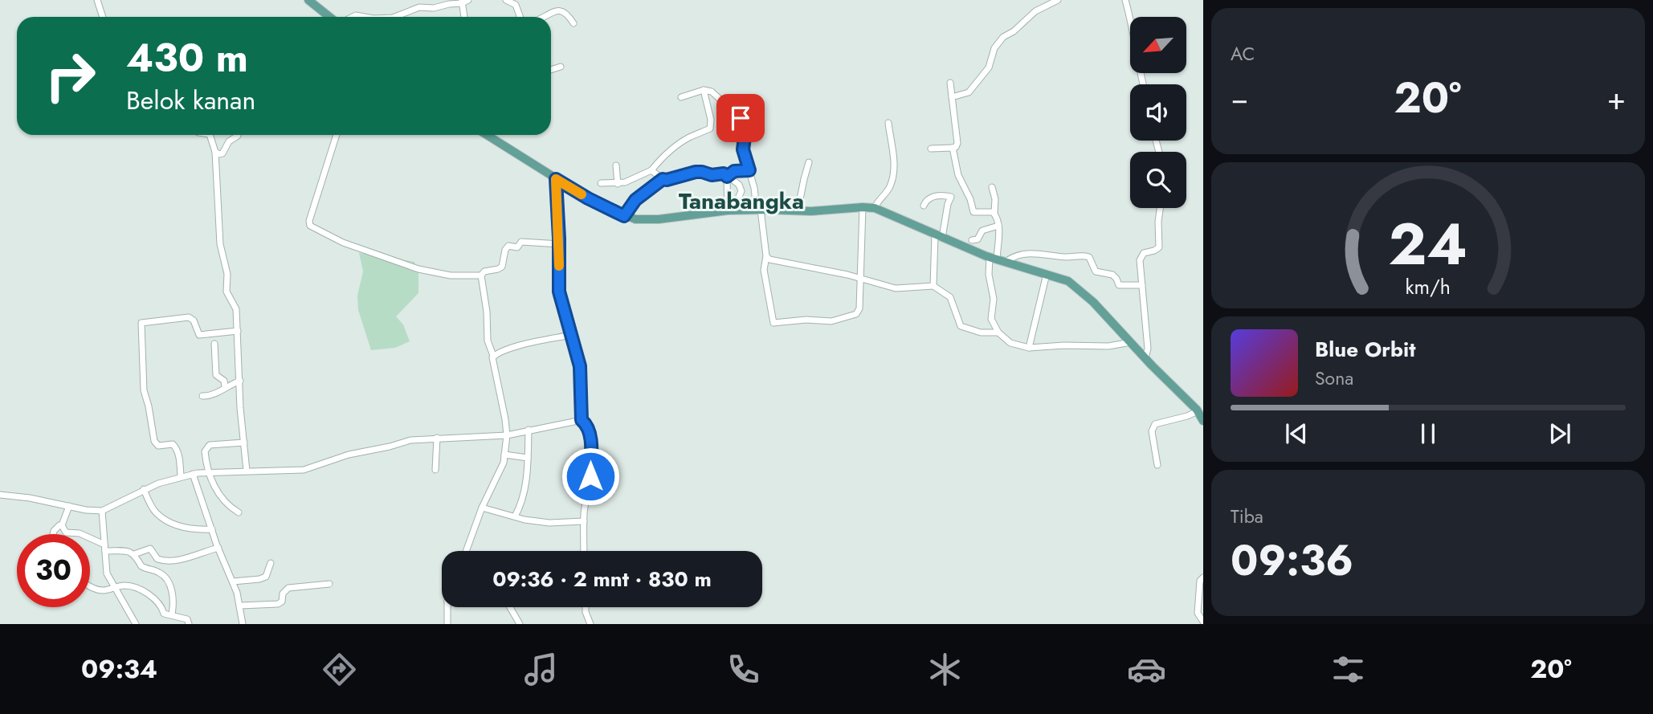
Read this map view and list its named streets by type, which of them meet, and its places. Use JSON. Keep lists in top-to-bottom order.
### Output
{
  "districts": ["Tanabangka"],
  "north": "bottom left",
  "page": {
    "tile": [
      "AC",
      ["Tiba", "09:36"]
    ],
    "turn": ["430 m", "Belok kanan"],
    "heat": ["−", "20°", "+"],
    "song": ["Blue Orbit", "Sona"],
    "limit": "30",
    "trip": "09:36 · 2 mnt · 830 m",
    "tabs": ["09:34", "20°"],
    "gauge": ["24", "km/h"]
  }
}
